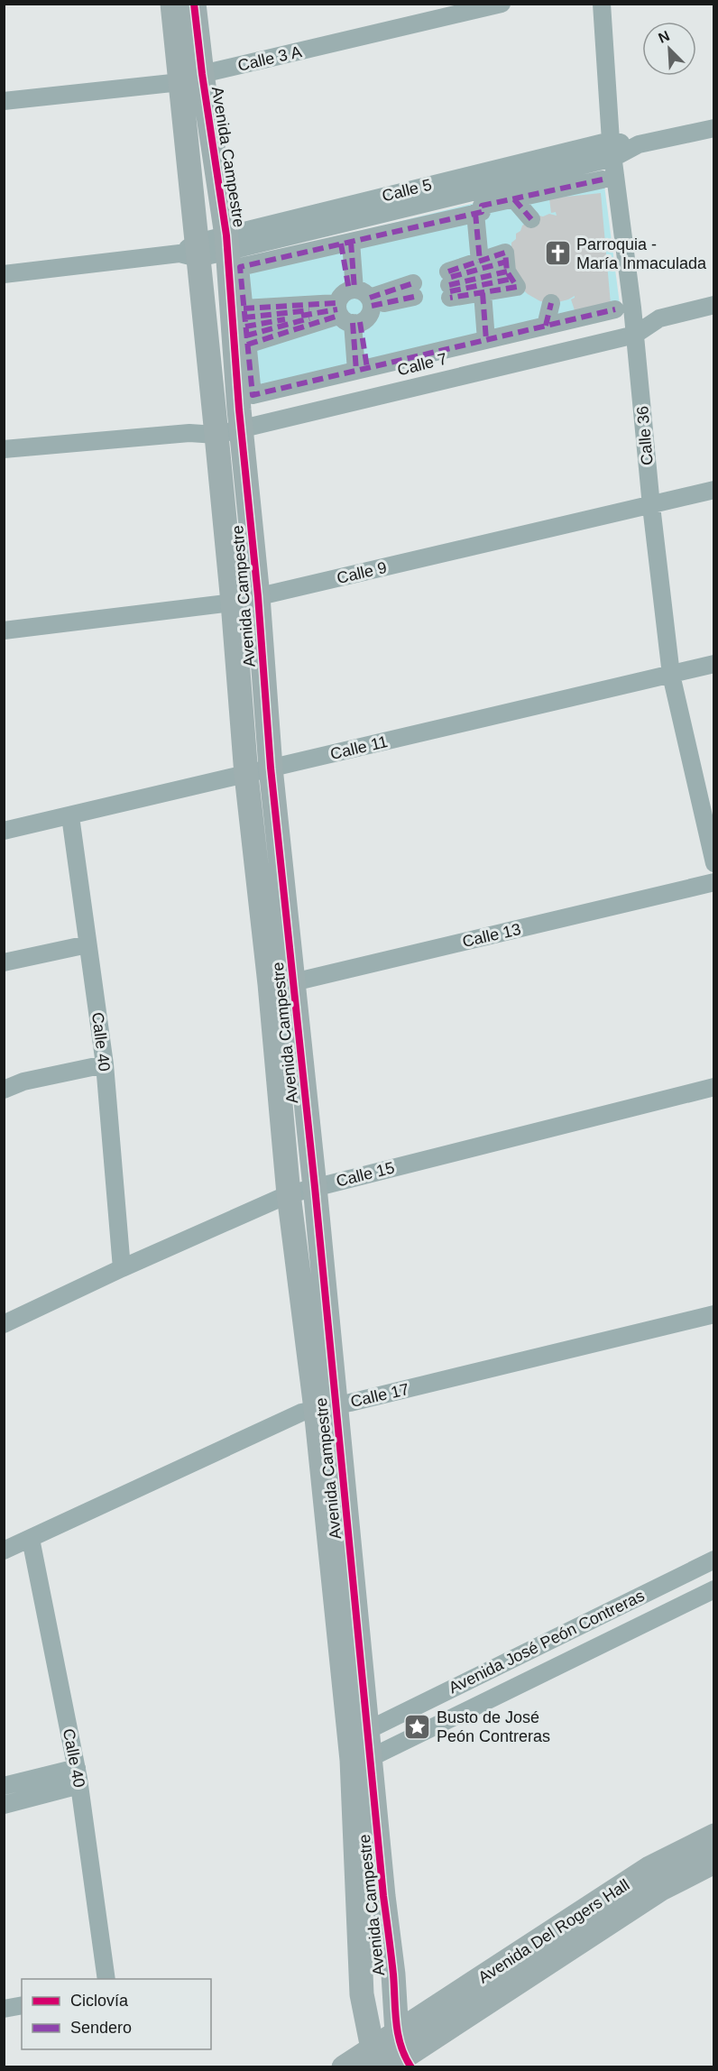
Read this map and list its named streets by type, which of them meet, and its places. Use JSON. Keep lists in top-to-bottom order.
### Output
{
  "streets": {
    "street": [
      "Calle 3 A",
      "Avenida Campestre",
      "Calle 5",
      "Calle 7",
      "Calle 36",
      "Calle 9",
      "Calle 11",
      "Calle 13",
      "Calle 40",
      "Calle 15",
      "Calle 17",
      "Avenida José Peón Contreras",
      "Avenida Del Rogers Hall"
    ]
  },
  "crossings": [
    ["Calle 3 A", "Avenida Campestre"],
    ["Avenida Campestre", "Calle 5"],
    ["Avenida Campestre", "Calle 7"],
    ["Avenida Campestre", "Calle 9"],
    ["Avenida Campestre", "Calle 11"],
    ["Avenida Campestre", "Calle 13"],
    ["Avenida Campestre", "Calle 15"],
    ["Avenida Campestre", "Calle 17"],
    ["Avenida Campestre", "Avenida José Peón Contreras"],
    ["Avenida Campestre", "Avenida Del Rogers Hall"],
    ["Calle 5", "Calle 36"],
    ["Calle 7", "Calle 36"],
    ["Calle 36", "Calle 9"],
    ["Calle 36", "Calle 11"],
    ["Calle 11", "Calle 40"],
    ["Calle 40", "Calle 15"],
    ["Calle 40", "Calle 17"]
  ],
  "places": {
    "church": ["Parroquia - María Inmaculada"],
    "place": ["Busto de José Peón Contreras"]
  },
  "legend": ["Ciclovía", "Sendero"],
  "north": "top left"
}
